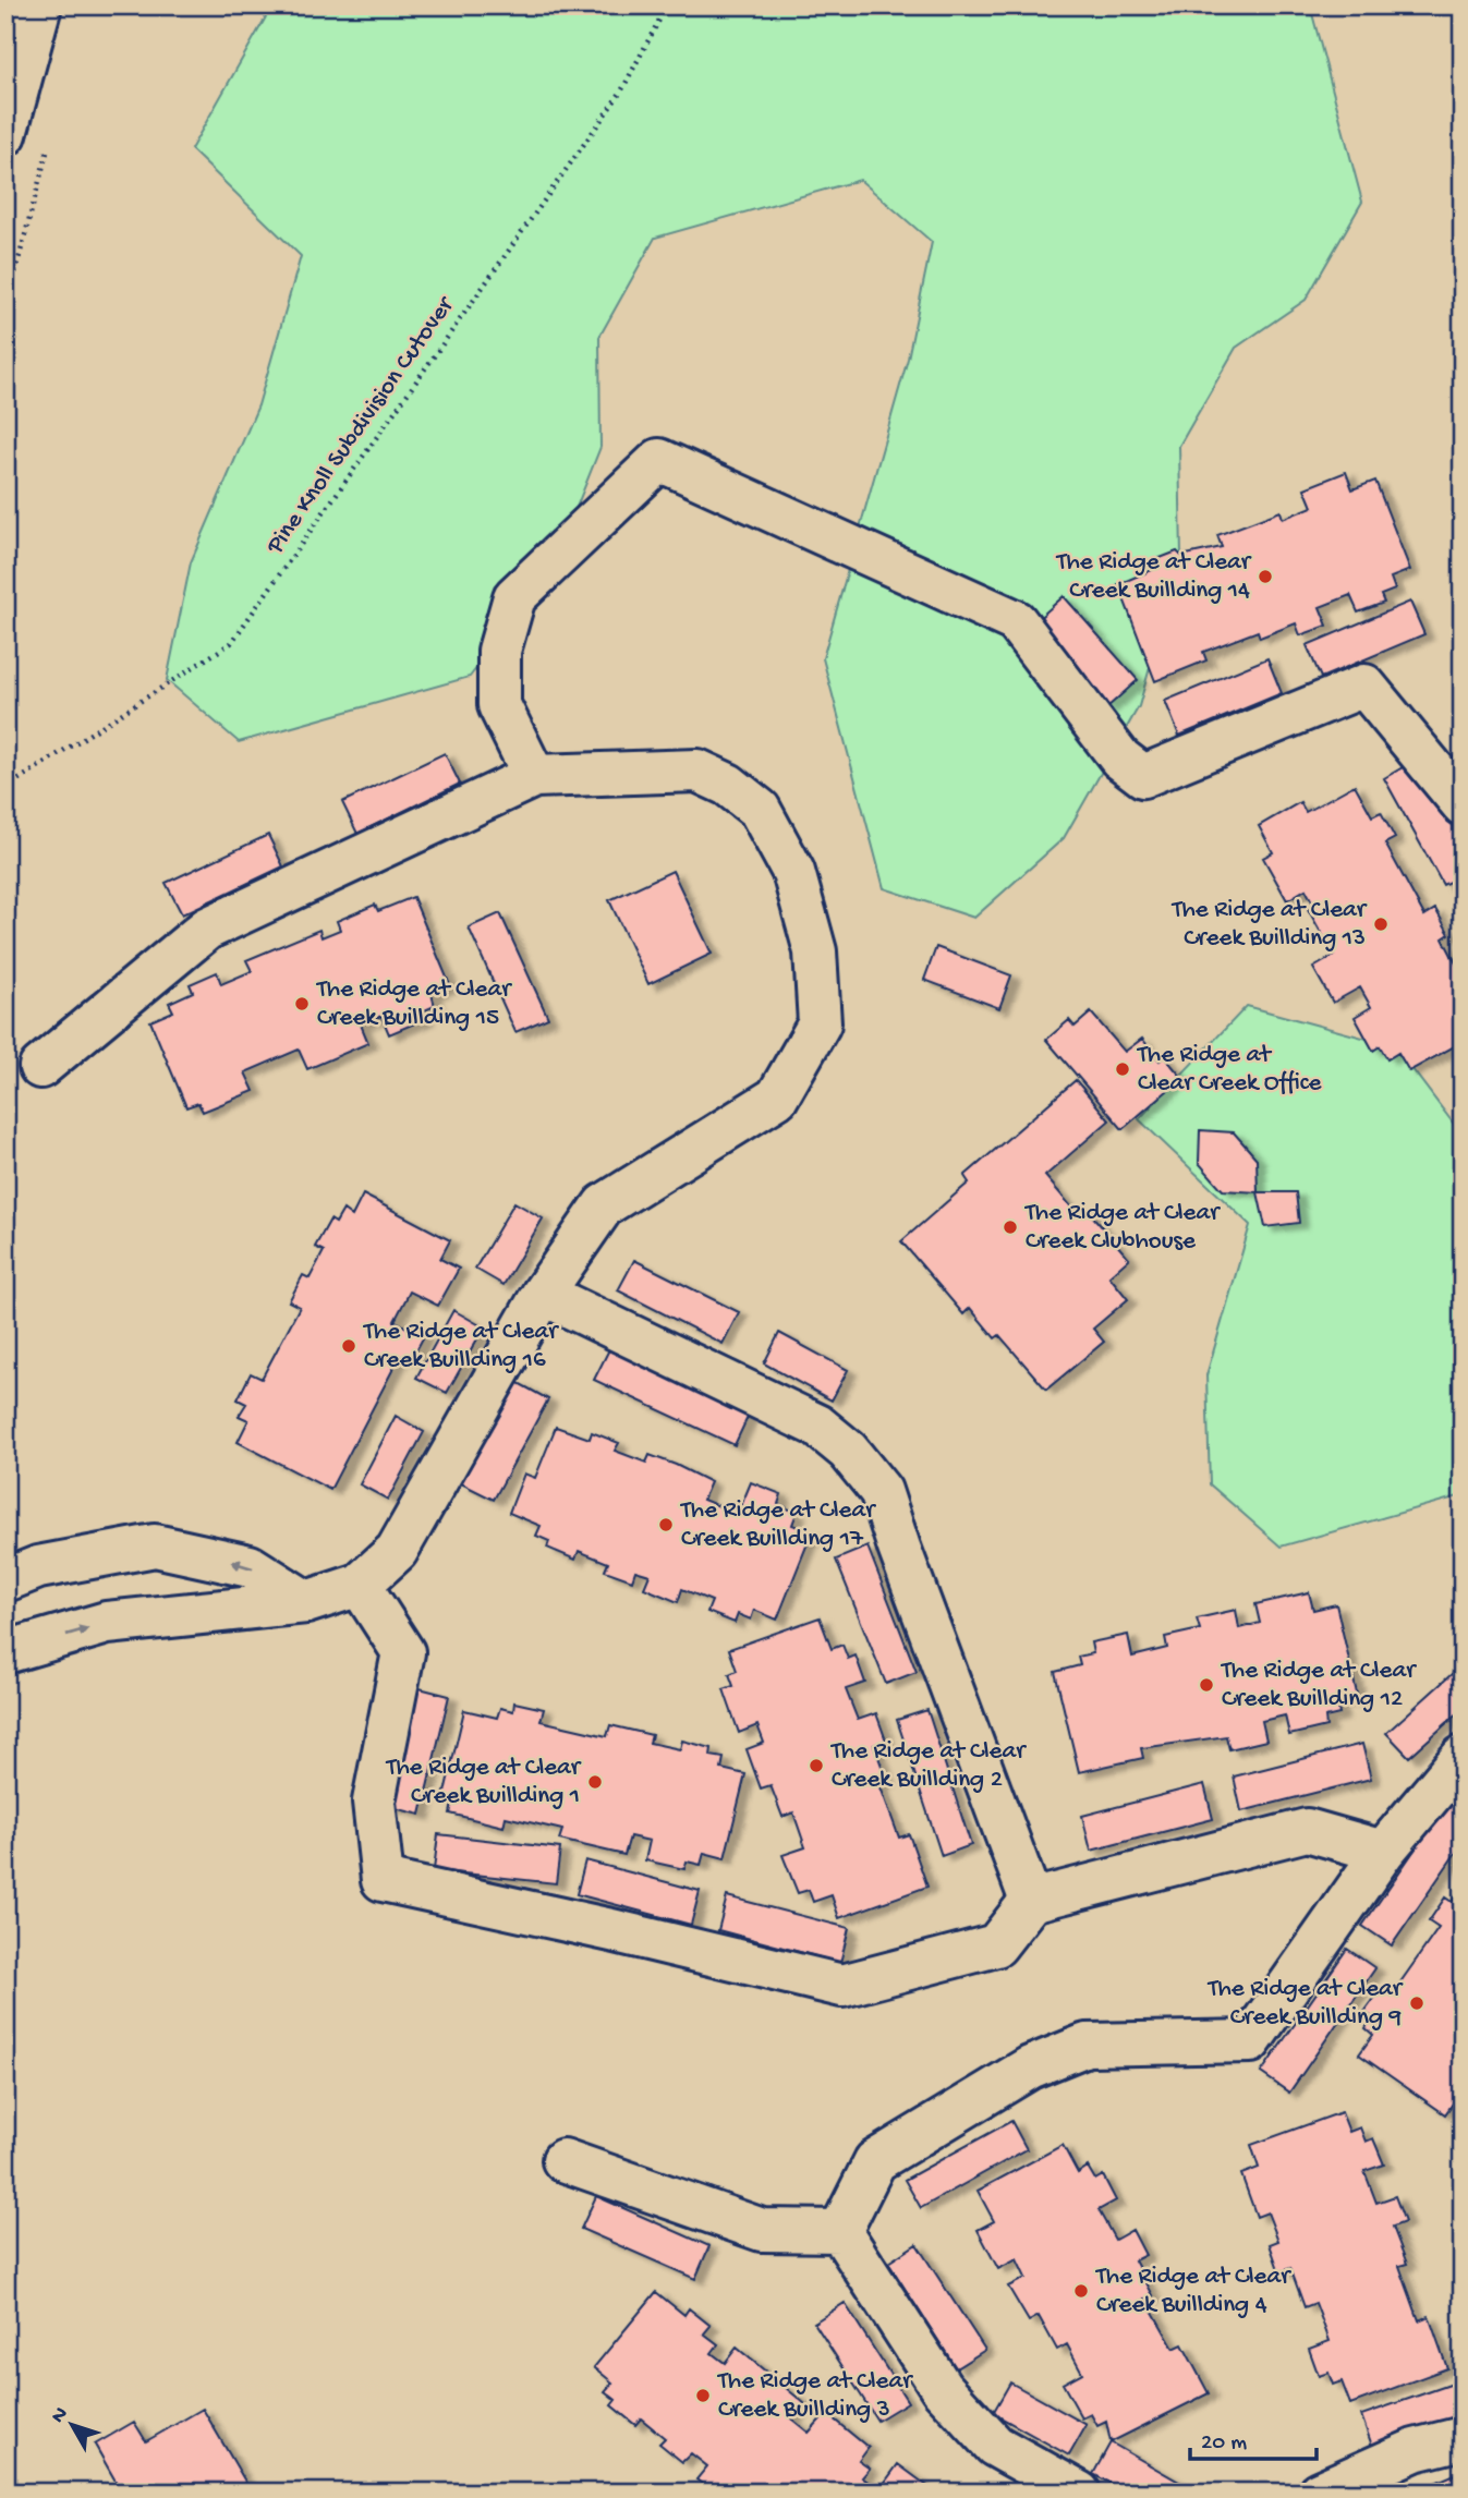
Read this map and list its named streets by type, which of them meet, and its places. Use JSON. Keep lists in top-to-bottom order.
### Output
{
  "streets": {
    "path": ["Pine Knoll Subdivision Cutover"]
  },
  "places": [
    "The Ridge at Clear Creek Buillding 14",
    "The Ridge at Clear Creek Buillding 13",
    "The Ridge at Clear Creek Buillding 15",
    "The Ridge at Clear Creek Office",
    "The Ridge at Clear Creek Clubhouse",
    "The Ridge at Clear Creek Buillding 16",
    "The Ridge at Clear Creek Buillding 17",
    "The Ridge at Clear Creek Buillding 12",
    "The Ridge at Clear Creek Buillding 2",
    "The Ridge at Clear Creek Buillding 1",
    "The Ridge at Clear Creek Buillding 9",
    "The Ridge at Clear Creek Buillding 4",
    "The Ridge at Clear Creek Buillding 3"
  ],
  "scale_bar": "20 m",
  "north": "top left"
}
